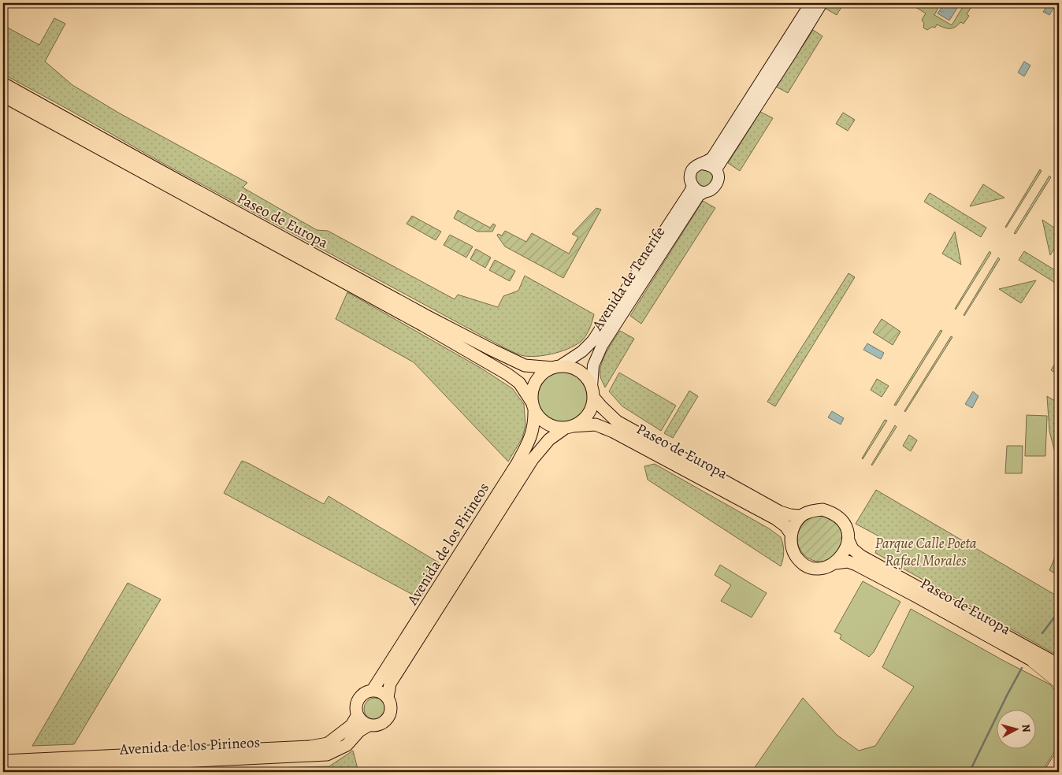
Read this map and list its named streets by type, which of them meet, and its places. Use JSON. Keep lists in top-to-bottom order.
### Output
{
  "streets": {
    "main road": ["Paseo de Europa", "Avenida de Tenerife", "Avenida de los Pirineos"]
  },
  "crossings": [
    ["Paseo de Europa", "Avenida de Tenerife"],
    ["Paseo de Europa", "Avenida de los Pirineos"],
    ["Avenida de Tenerife", "Avenida de los Pirineos"]
  ],
  "parks": ["Parque Calle Poeta Rafael Morales"],
  "north": "right"
}
